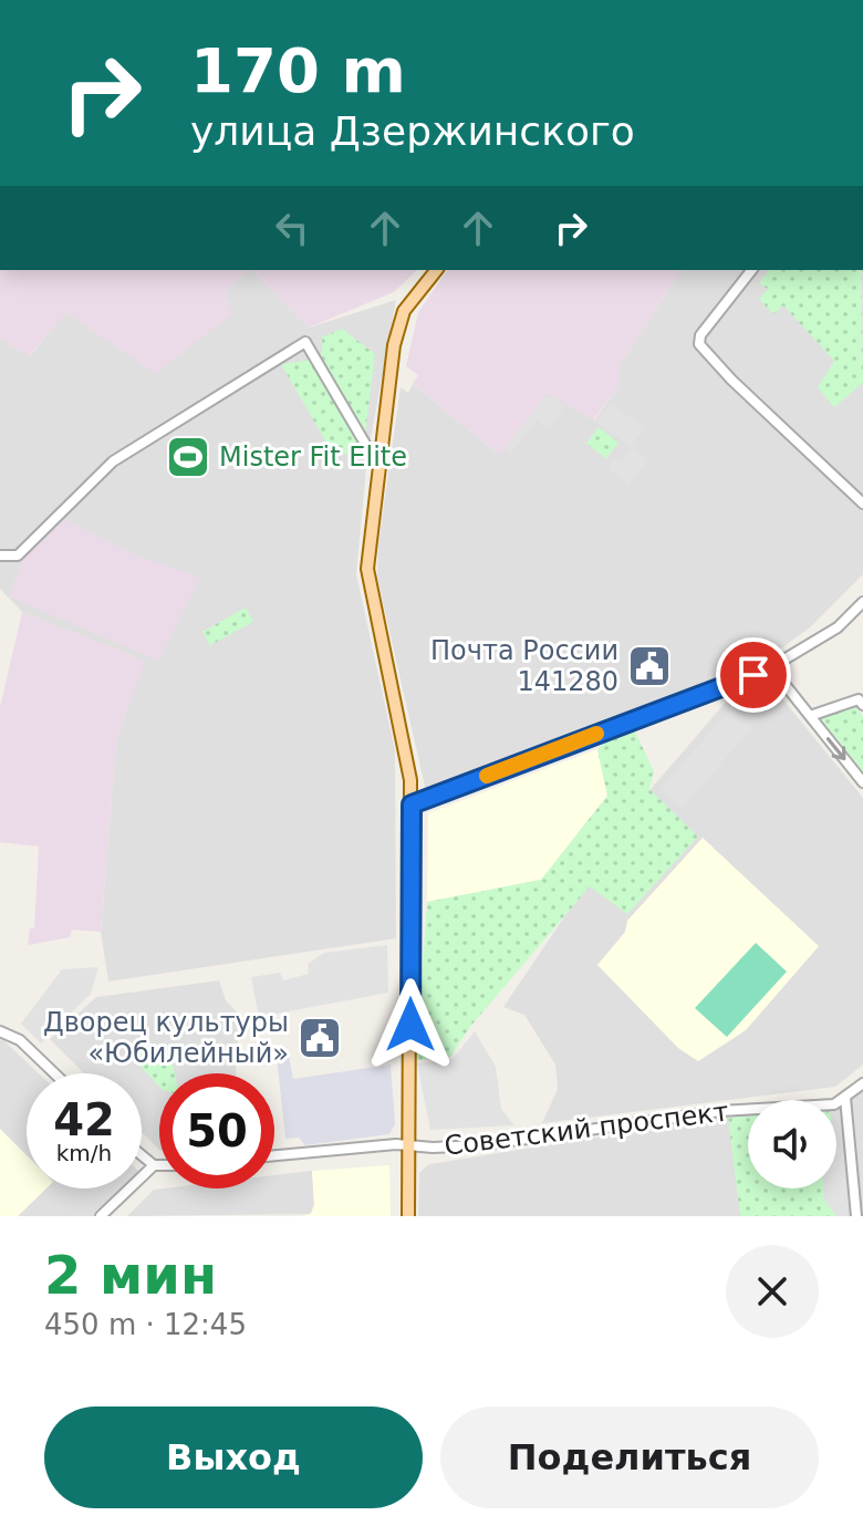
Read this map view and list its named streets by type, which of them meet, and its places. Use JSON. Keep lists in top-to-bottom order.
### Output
{
  "streets": {
    "street": ["Советский проспект"]
  },
  "places": {
    "sports": ["Mister Fit Elite"],
    "public building": ["Почта России 141280", "Дворец культуры «Юбилейный»"]
  },
  "page": {
    "turn": ["170 m", "улица Дзержинского"],
    "speed": "42 km/h",
    "limit": "50",
    "heading": ["2 мин", "450 m · 12:45"],
    "buttons": ["Выход", "Поделиться"]
  }
}
